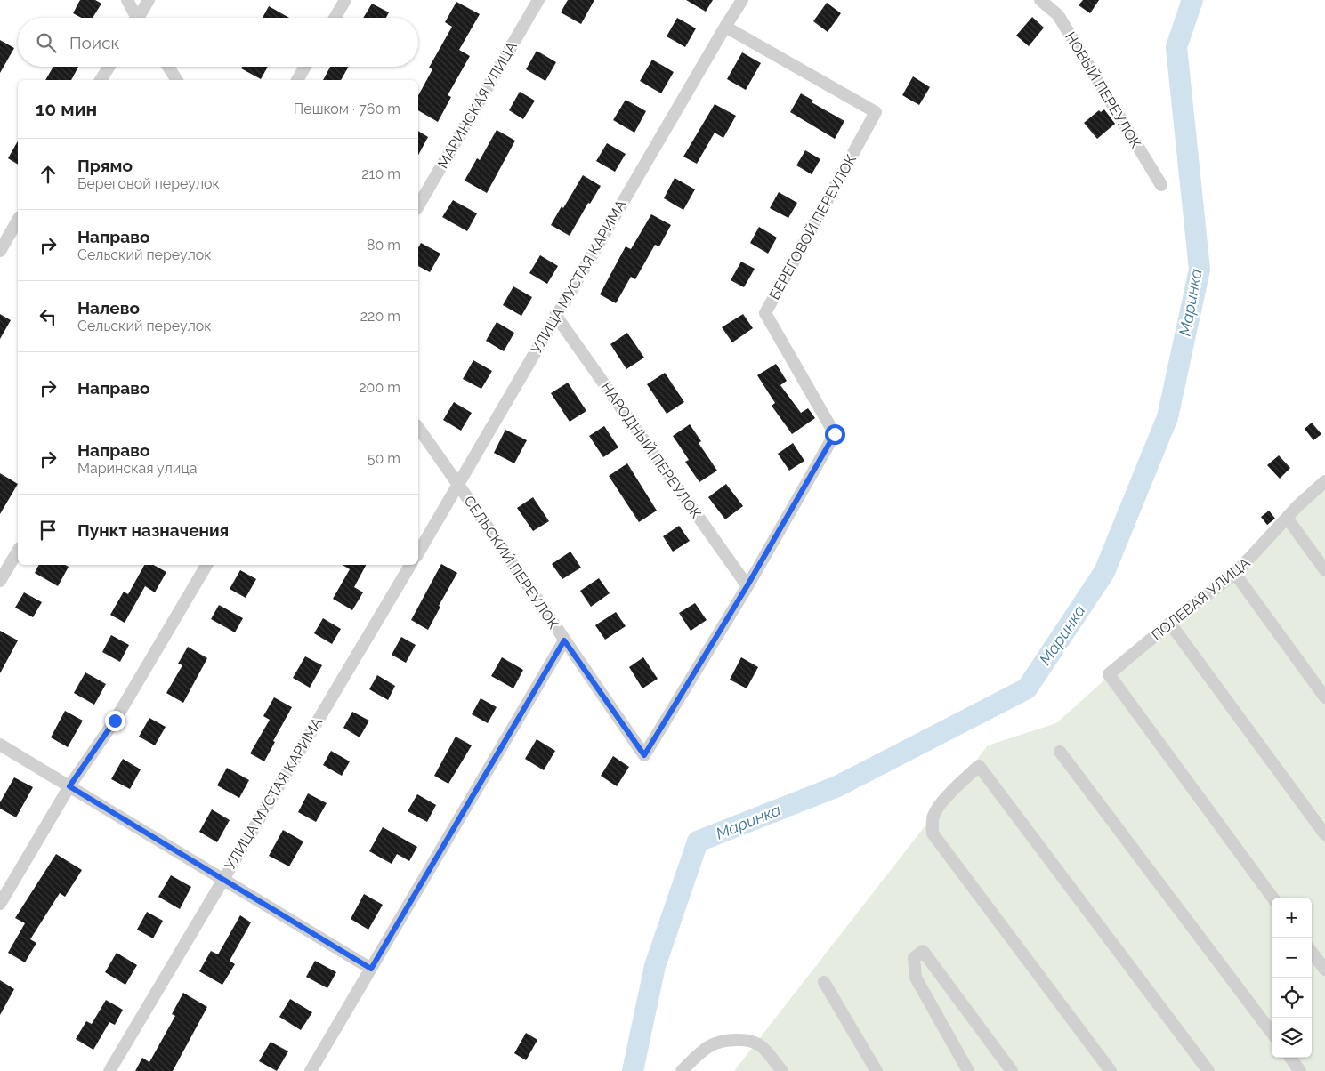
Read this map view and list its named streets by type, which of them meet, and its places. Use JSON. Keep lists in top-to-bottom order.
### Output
{
  "streets": {
    "street": [
      "НОВЫЙ ПЕРЕУЛОК",
      "МАРИНСКАЯ УЛИЦА",
      "БЕРЕГОВОЙ ПЕРЕУЛОК",
      "УЛИЦА МУСТАЯ КАРИМА",
      "НАРОДНЫЙ ПЕРЕУЛОК",
      "СЕЛЬСКИЙ ПЕРЕУЛОК",
      "ПОЛЕВАЯ УЛИЦА"
    ]
  },
  "crossings": [
    ["БЕРЕГОВОЙ ПЕРЕУЛОК", "УЛИЦА МУСТАЯ КАРИМА"],
    ["БЕРЕГОВОЙ ПЕРЕУЛОК", "НАРОДНЫЙ ПЕРЕУЛОК"],
    ["БЕРЕГОВОЙ ПЕРЕУЛОК", "СЕЛЬСКИЙ ПЕРЕУЛОК"],
    ["УЛИЦА МУСТАЯ КАРИМА", "НАРОДНЫЙ ПЕРЕУЛОК"],
    ["УЛИЦА МУСТАЯ КАРИМА", "СЕЛЬСКИЙ ПЕРЕУЛОК"]
  ],
  "water": ["Маринка"],
  "page": {
    "search": "Поиск",
    "heading": ["10 мин", "Пешком · 760 m"],
    "list": [
      ["Прямо", "Береговой переулок", "210 m"],
      ["Направо", "Сельский переулок", "80 m"],
      ["Налево", "Сельский переулок", "220 m"],
      ["Направо", "200 m"],
      ["Направо", "Маринская улица", "50 m"],
      "Пункт назначения"
    ],
    "map_buttons": ["+", "−"]
  }
}
